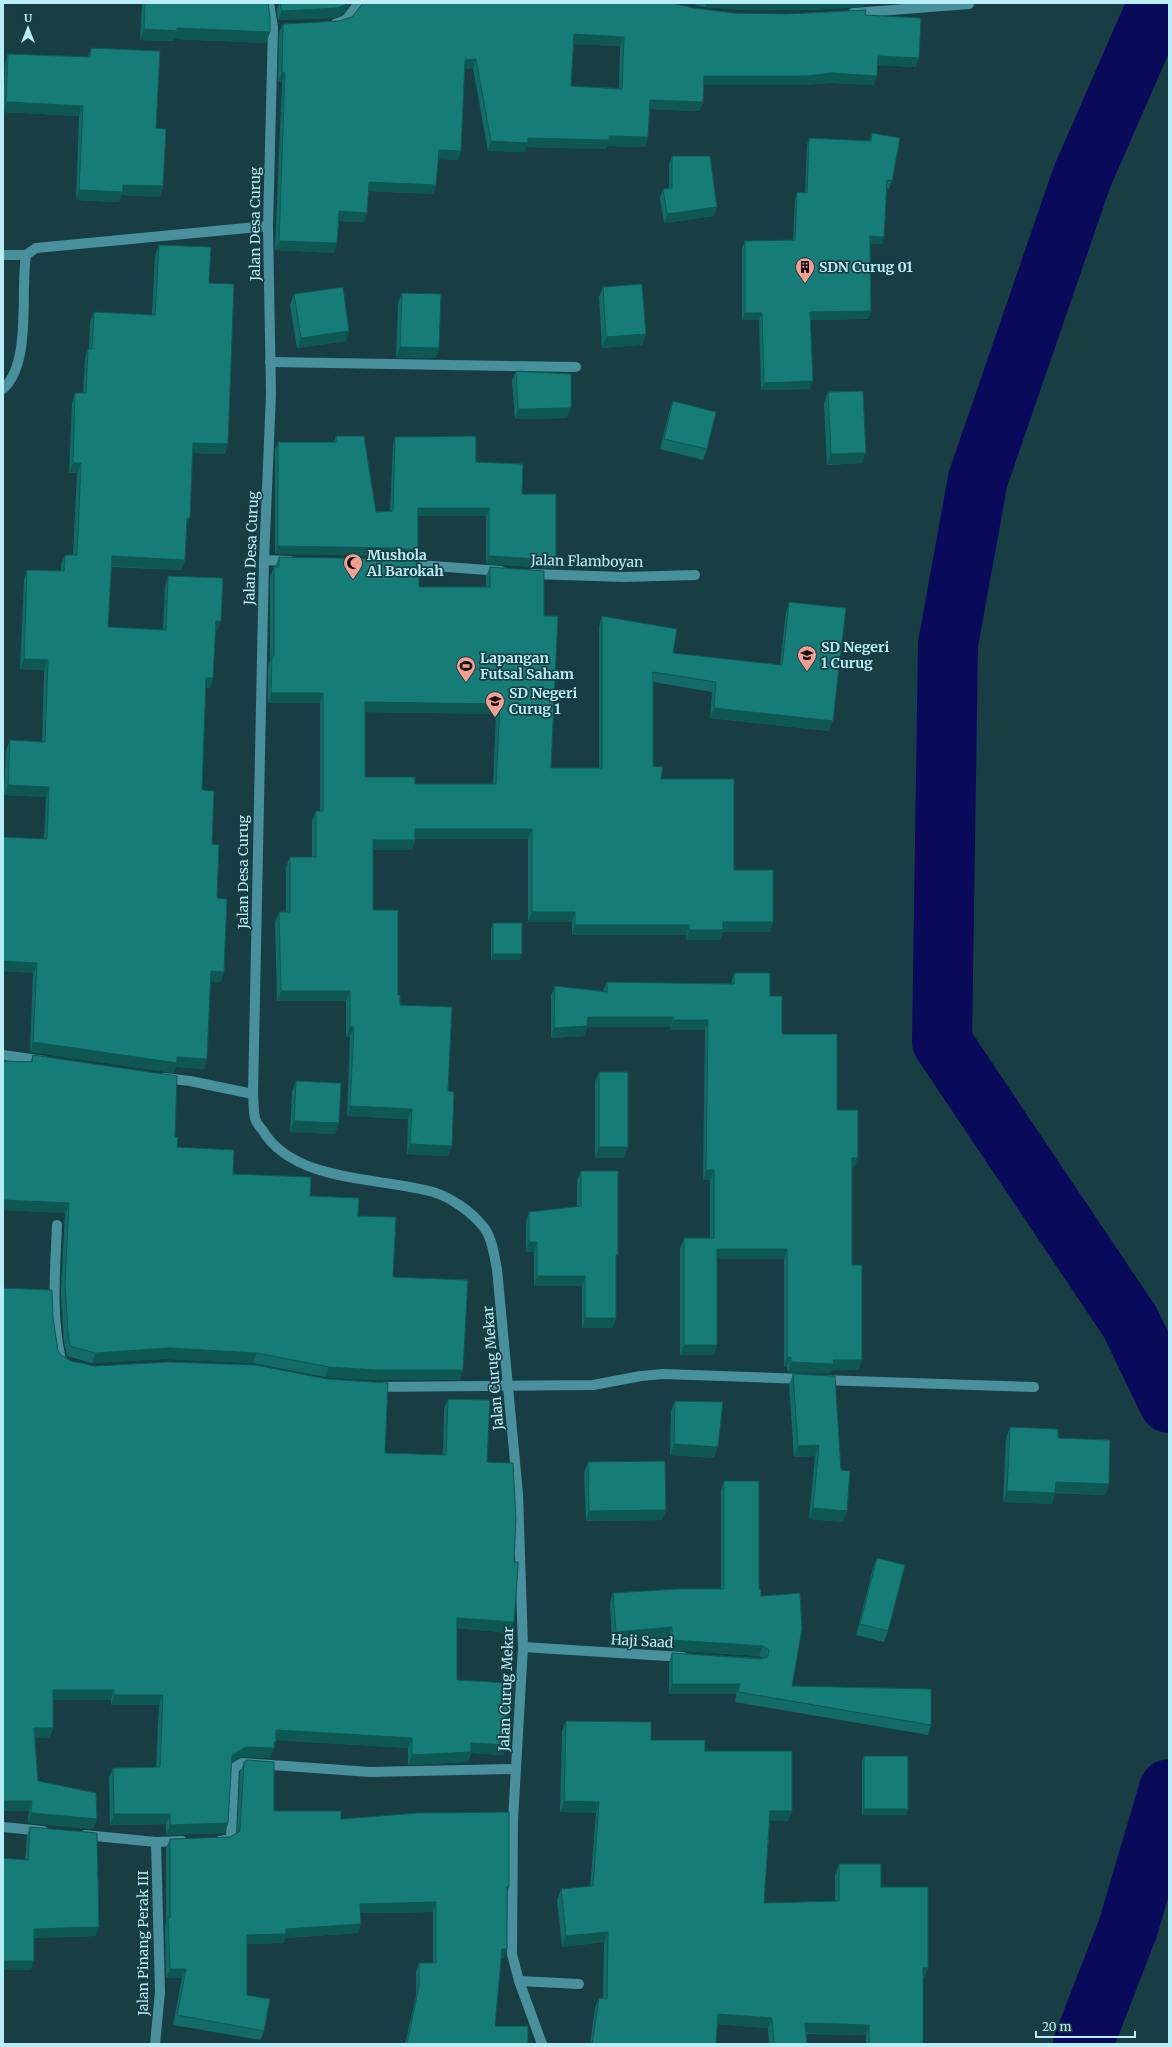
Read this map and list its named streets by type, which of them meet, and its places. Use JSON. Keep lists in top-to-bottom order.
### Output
{
  "streets": {
    "street": [
      "Jalan Desa Curug",
      "Jalan Flamboyan",
      "Jalan Curug Mekar",
      "Haji Saad",
      "Jalan Pinang Perak III"
    ]
  },
  "crossings": [
    ["Jalan Desa Curug", "Jalan Curug Mekar"],
    ["Jalan Curug Mekar", "Haji Saad"]
  ],
  "places": {
    "building": ["SDN Curug 01"],
    "mosque": ["Mushola Al Barokah"],
    "school or university": ["SD Negeri 1 Curug", "SD Negeri Curug 1"],
    "sports": ["Lapangan Futsal Saham"]
  },
  "scale_bar": "20 m",
  "north": "top"
}
